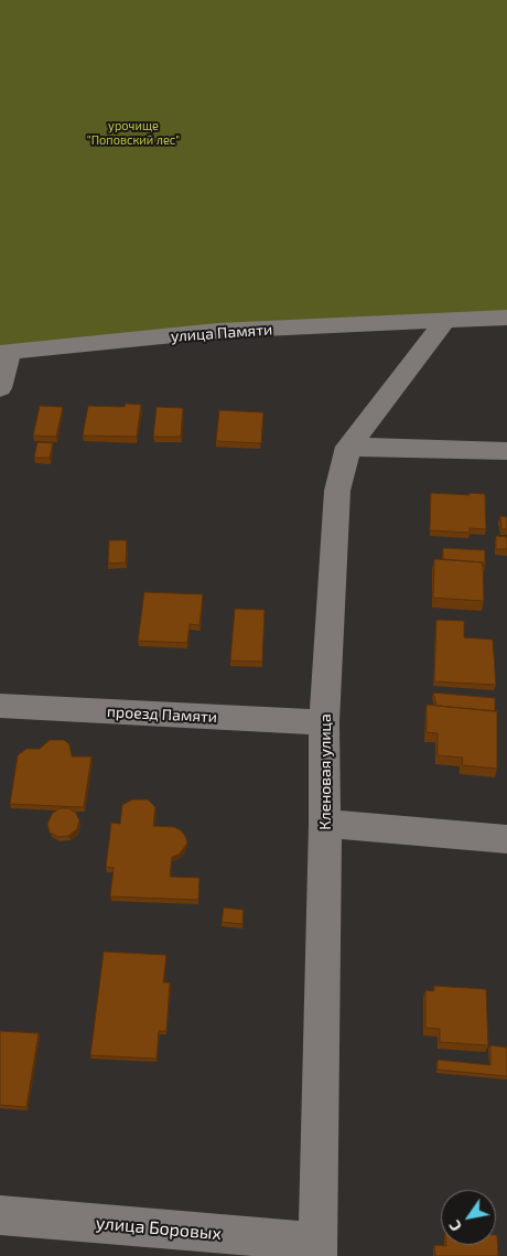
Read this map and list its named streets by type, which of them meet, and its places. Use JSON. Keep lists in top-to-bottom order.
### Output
{
  "streets": {
    "street": [
      "улица Памяти",
      "проезд Памяти",
      "Кленовая улица",
      "улица Боровых"
    ]
  },
  "crossings": [
    ["улица Памяти", "Кленовая улица"],
    ["проезд Памяти", "Кленовая улица"],
    ["Кленовая улица", "улица Боровых"]
  ],
  "parks": ["урочище \"Поповский лес\""],
  "north": "bottom left"
}
